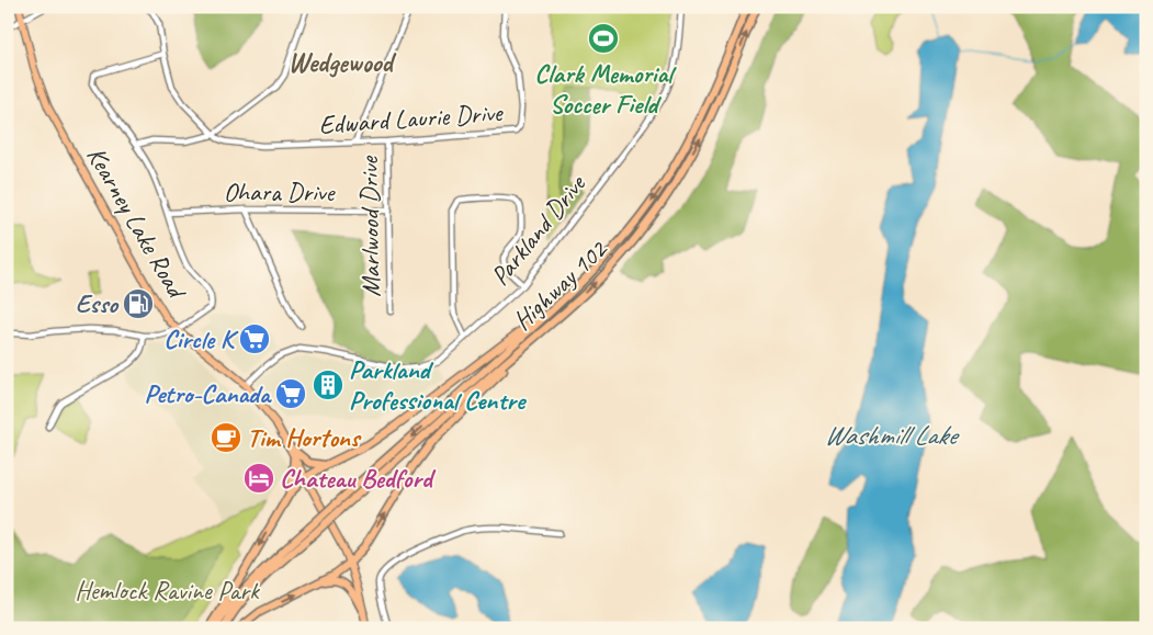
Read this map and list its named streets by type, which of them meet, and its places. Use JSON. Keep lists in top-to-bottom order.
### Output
{
  "streets": {
    "highway": ["Highway 102"],
    "main road": ["Kearney Lake Road"],
    "street": [
      "Edward Laurie Drive",
      "Ohara Drive",
      "Marlwood Drive",
      "Parkland Drive"
    ]
  },
  "crossings": [
    ["Edward Laurie Drive", "Marlwood Drive"],
    ["Ohara Drive", "Marlwood Drive"],
    ["Kearney Lake Road", "Parkland Drive"]
  ],
  "districts": ["Wedgewood"],
  "water": ["Washmill Lake"],
  "parks": ["Hemlock Ravine Park"],
  "places": {
    "sports": ["Clark Memorial Soccer Field"],
    "fuel station": ["Esso"],
    "supermarket": ["Circle K", "Petro-Canada"],
    "building": ["Parkland Professional Centre"],
    "cafe": ["Tim Hortons"],
    "hotel": ["Chateau Bedford"]
  }
}
